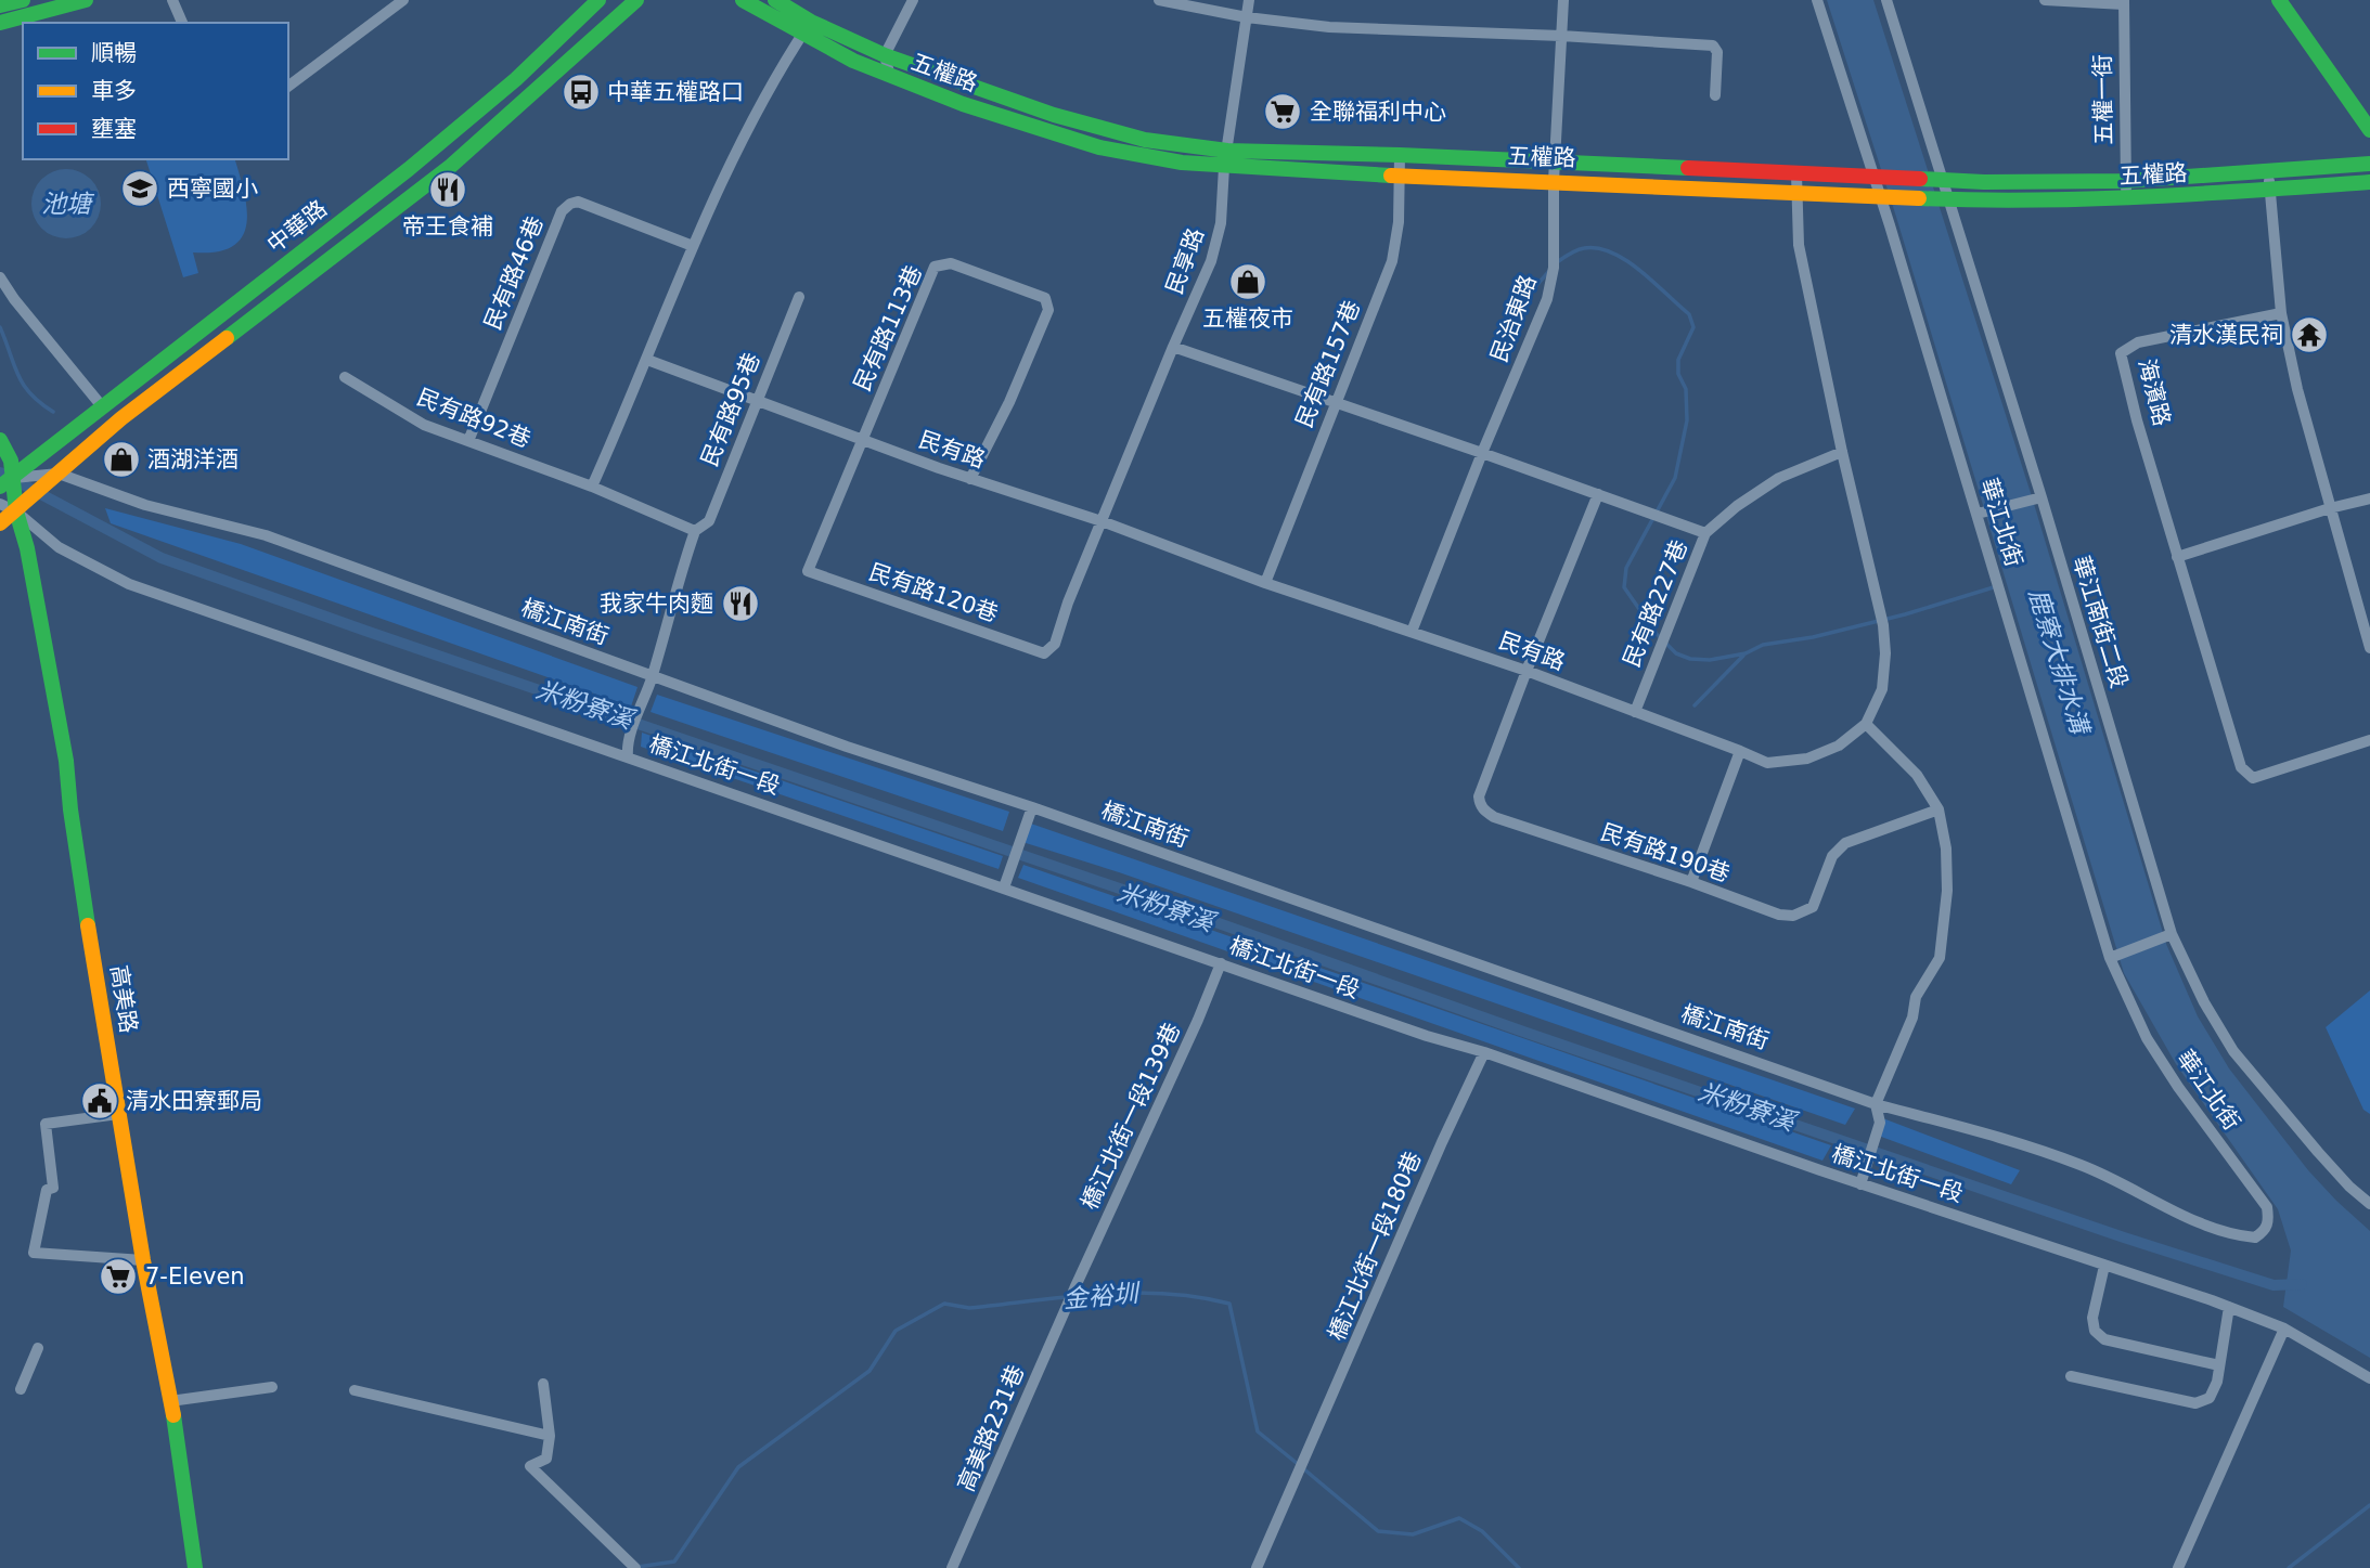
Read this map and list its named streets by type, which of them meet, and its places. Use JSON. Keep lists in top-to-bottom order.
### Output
{
  "streets": {
    "street": [
      "五權路",
      "五權一街",
      "中華路",
      "民享路",
      "民有路46巷",
      "民治東路",
      "民有路113巷",
      "民有路157巷",
      "海濱路",
      "民有路95巷",
      "民有路92巷",
      "民有路",
      "華江北街",
      "民有路120巷",
      "民有路227巷",
      "橋江南街",
      "華江南街二段",
      "橋江北街一段",
      "民有路190巷",
      "高美路",
      "橋江北街一段139巷",
      "橋江北街一段180巷",
      "高美路231巷"
    ]
  },
  "crossings": [
    ["五權路", "五權一街"],
    ["五權路", "民享路"],
    ["五權路", "民治東路"],
    ["五權路", "民有路157巷"],
    ["五權路", "民有路"],
    ["五權路", "華江北街"],
    ["五權路", "華江南街二段"],
    ["中華路", "橋江南街"],
    ["中華路", "橋江北街一段"],
    ["中華路", "高美路"],
    ["民享路", "民有路"],
    ["民享路", "民有路120巷"],
    ["民有路46巷", "民有路92巷"],
    ["民治東路", "民有路"],
    ["民有路113巷", "民有路"],
    ["民有路113巷", "民有路120巷"],
    ["民有路157巷", "民有路"],
    ["民有路95巷", "民有路92巷"],
    ["民有路95巷", "民有路"],
    ["民有路95巷", "橋江南街"],
    ["民有路95巷", "橋江北街一段"],
    ["民有路", "民有路120巷"],
    ["民有路", "民有路227巷"],
    ["民有路", "民有路190巷"],
    ["華江北街", "橋江南街"],
    ["橋江南街", "高美路"],
    ["橋江北街一段", "高美路"],
    ["橋江北街一段", "橋江北街一段139巷"],
    ["橋江北街一段", "橋江北街一段180巷"],
    ["橋江北街一段139巷", "高美路231巷"]
  ],
  "water": [
    "池塘",
    "鹿寮大排水溝",
    "米粉寮溪",
    "金裕圳"
  ],
  "places": {
    "bus stop": ["中華五權路口"],
    "supermarket": ["全聯福利中心", "7-Eleven"],
    "school or university": ["西寧國小"],
    "restaurant": ["帝王食補", "我家牛肉麵"],
    "shop": ["五權夜市", "酒湖洋酒"],
    "temple": ["清水漢民祠"],
    "public building": ["清水田寮郵局"]
  },
  "legend": ["順暢", "車多", "壅塞"]
}
